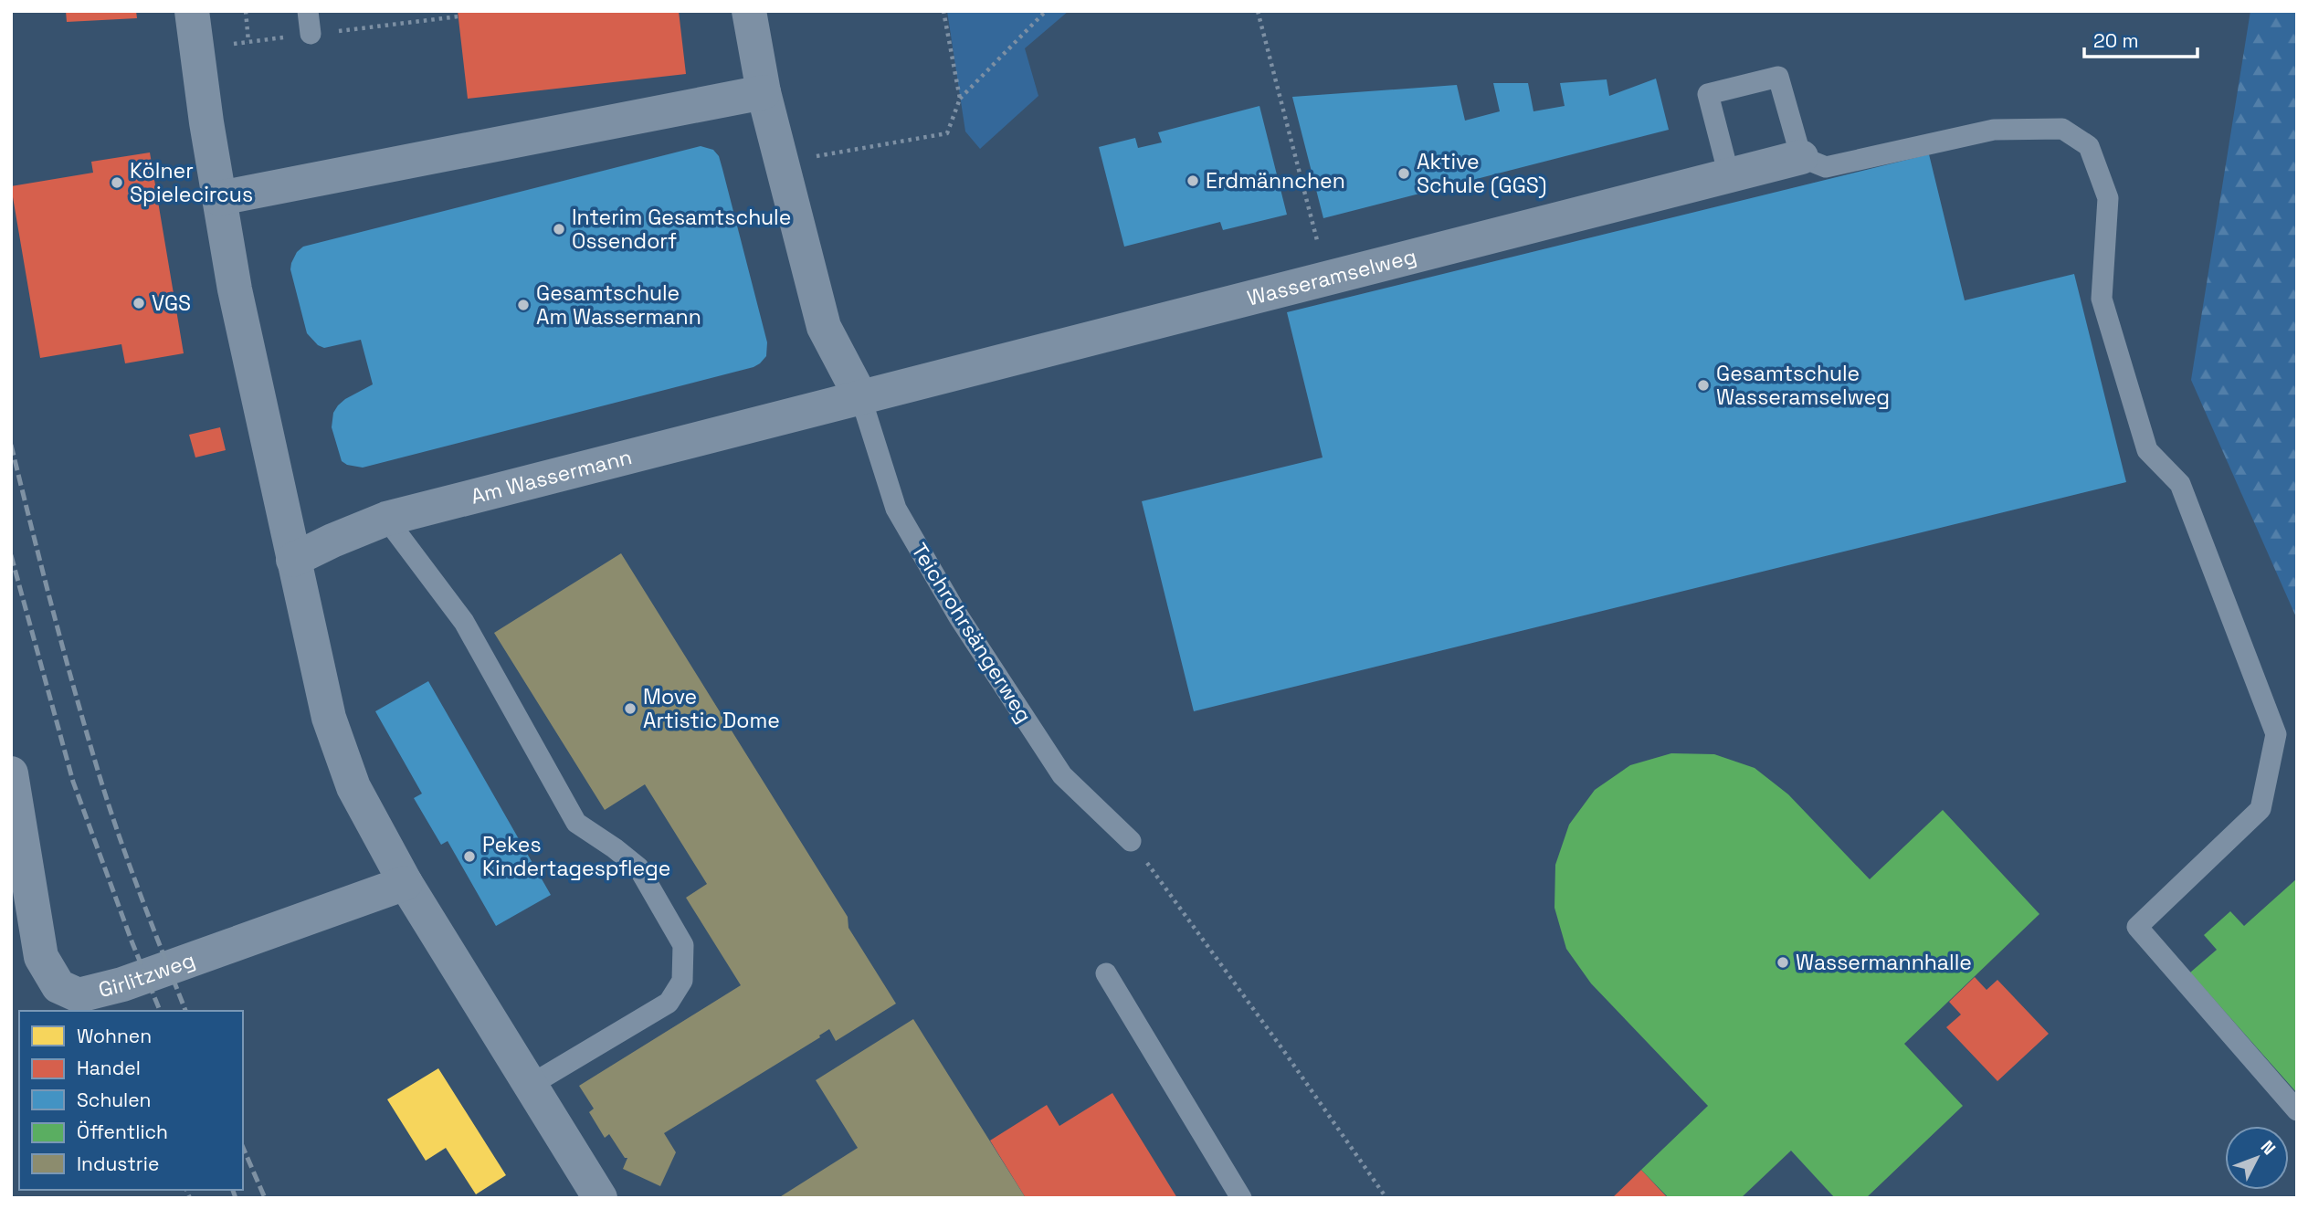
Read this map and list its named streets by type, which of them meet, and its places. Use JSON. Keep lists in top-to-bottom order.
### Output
{
  "streets": {
    "street": ["Wasseramselweg", "Am Wassermann", "Girlitzweg"],
    "lane": ["Teichrohrsängerweg"]
  },
  "crossings": [
    ["Wasseramselweg", "Am Wassermann"],
    ["Wasseramselweg", "Teichrohrsängerweg"],
    ["Am Wassermann", "Teichrohrsängerweg"]
  ],
  "places": [
    "Aktive Schule (GGS)",
    "Erdmännchen",
    "Kölner Spielecircus",
    "Interim Gesamtschule Ossendorf",
    "VGS",
    "Gesamtschule Am Wassermann",
    "Gesamtschule Wasseramselweg",
    "Move Artistic Dome",
    "Pekes Kindertagespflege",
    "Wassermannhalle"
  ],
  "legend": [
    "Wohnen",
    "Handel",
    "Schulen",
    "Öffentlich",
    "Industrie"
  ],
  "scale_bar": "20 m",
  "north": "top right"
}
